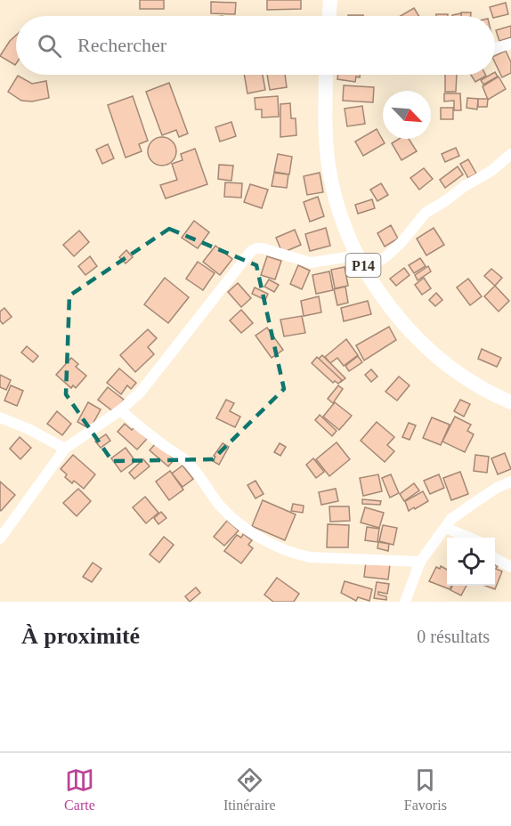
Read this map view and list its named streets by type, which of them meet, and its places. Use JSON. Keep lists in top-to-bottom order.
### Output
{
  "streets": {
    "main road": ["P14"]
  },
  "north": "bottom right",
  "page": {
    "search": "Rechercher",
    "heading": ["À proximité", "0 résultats"],
    "nav": ["Carte", "Itinéraire", "Favoris"]
  }
}
